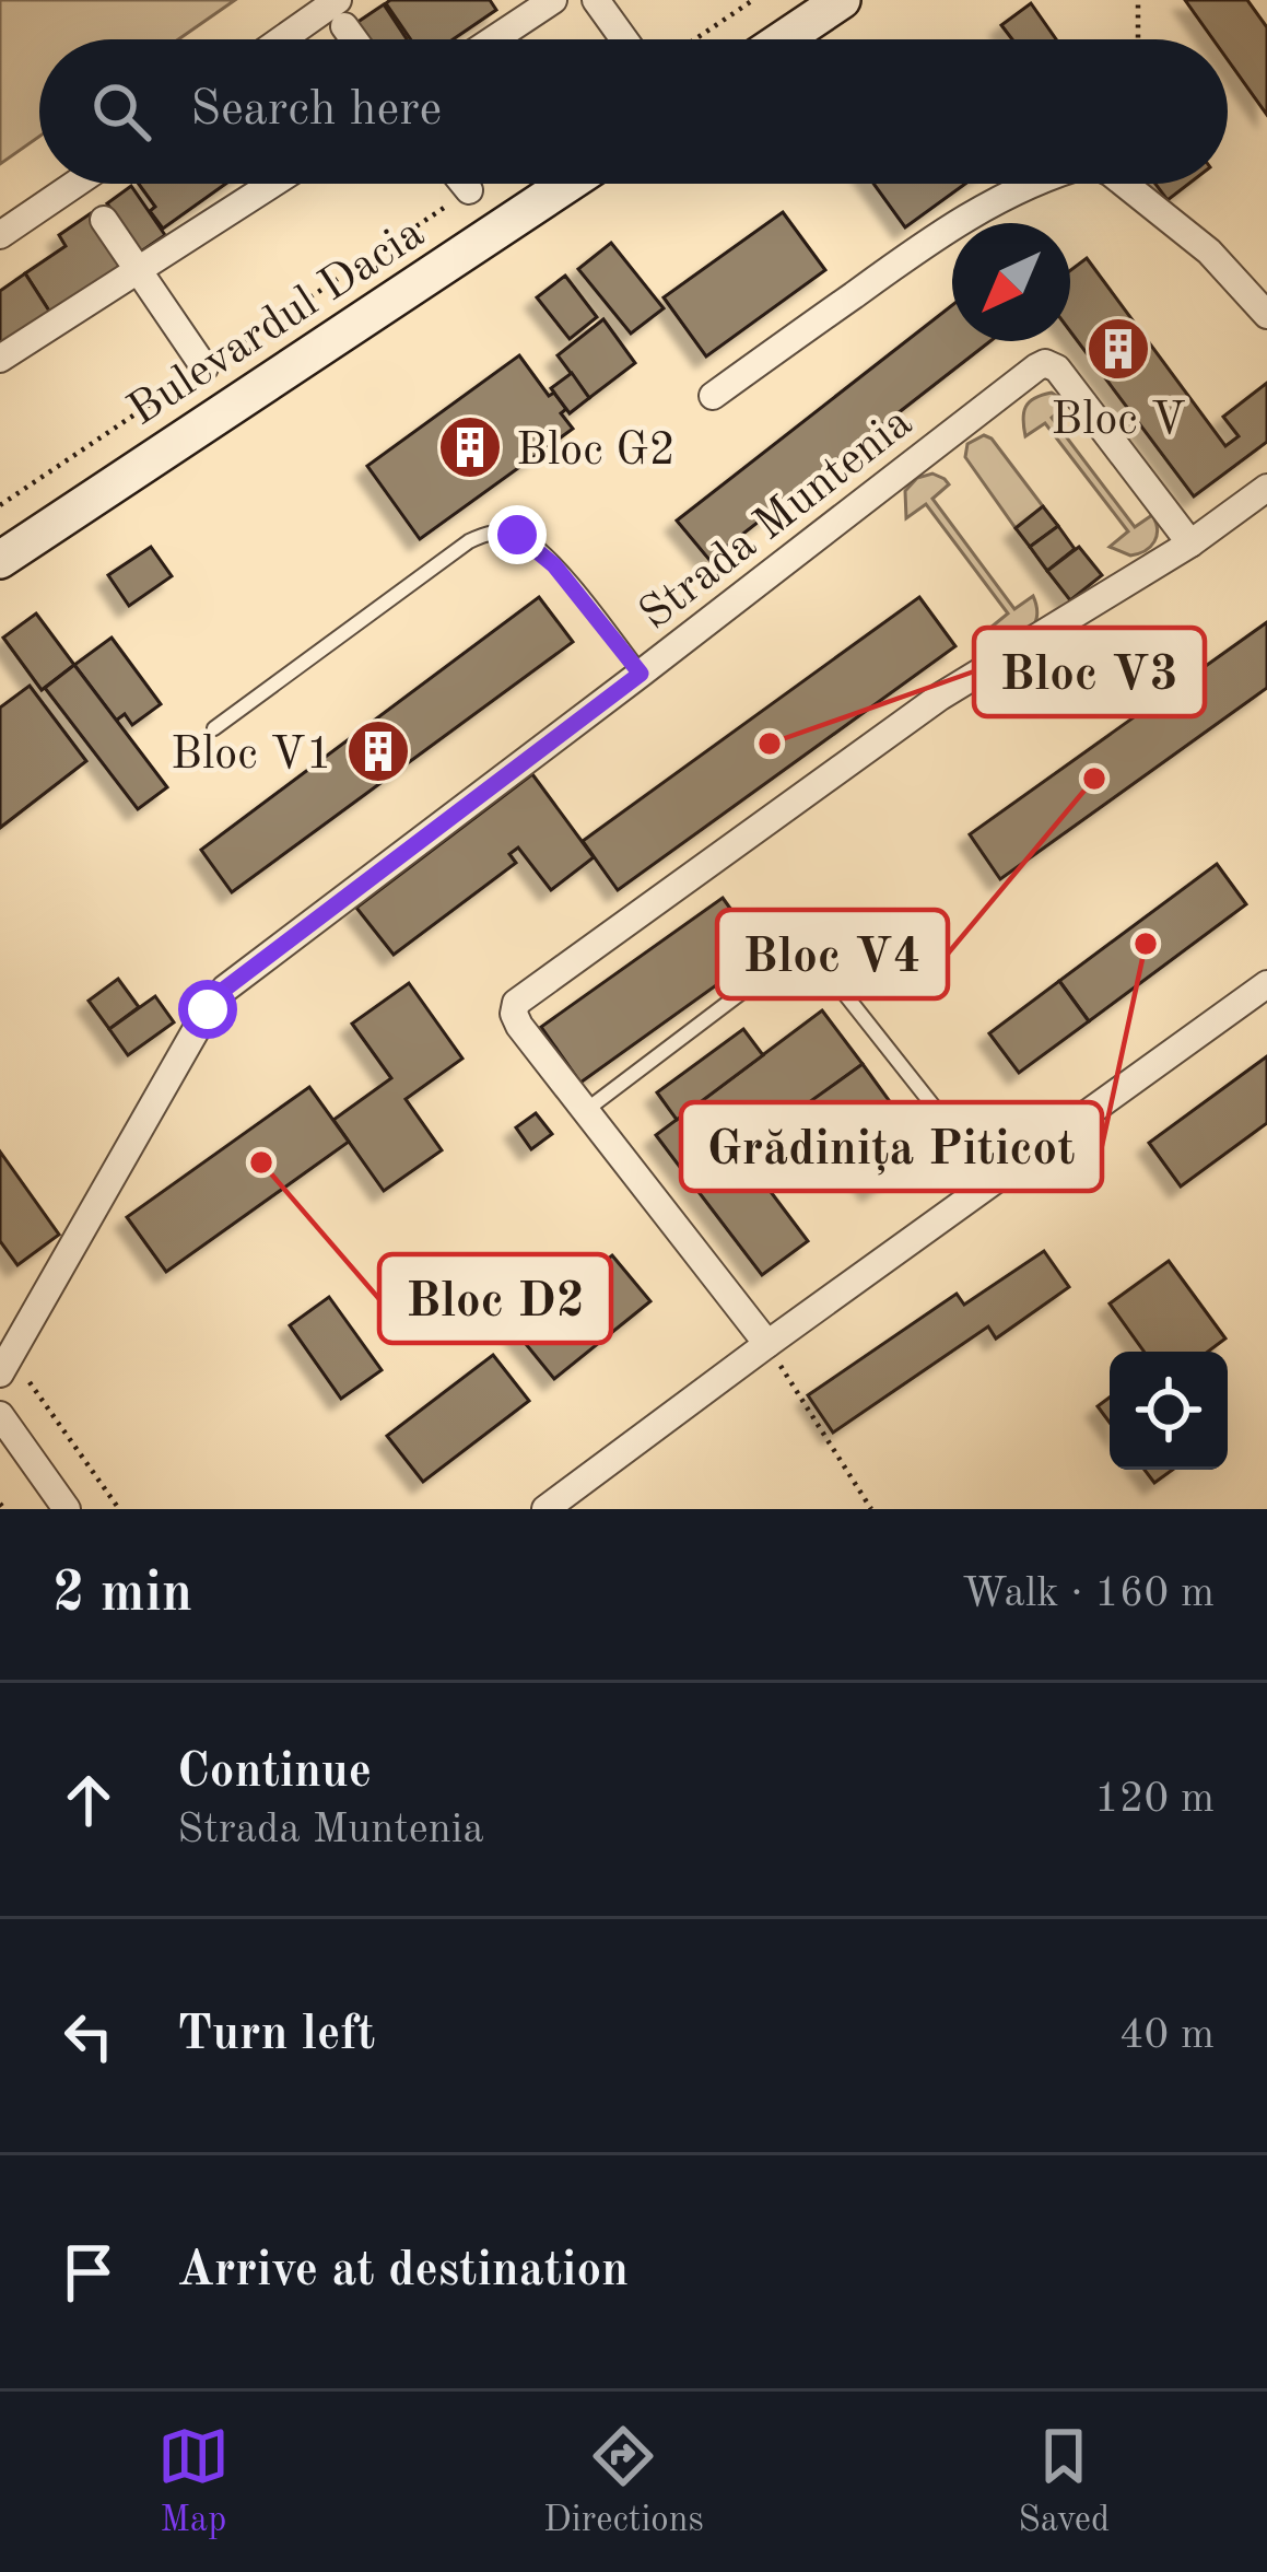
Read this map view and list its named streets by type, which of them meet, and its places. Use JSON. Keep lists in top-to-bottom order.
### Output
{
  "streets": {
    "main road": ["Bulevardul Dacia"],
    "street": ["Strada Muntenia"]
  },
  "places": {
    "building": ["Bloc V", "Bloc G2", "Bloc V1"],
    "other": [
      "Bloc V3",
      "Bloc V4",
      "Grădinița Piticot",
      "Bloc D2"
    ]
  },
  "north": "bottom left",
  "page": {
    "search": "Search here",
    "heading": ["2 min", "Walk · 160 m"],
    "list": [
      ["Continue", "Strada Muntenia", "120 m"],
      ["Turn left", "40 m"],
      "Arrive at destination"
    ],
    "nav": ["Map", "Directions", "Saved"]
  }
}
